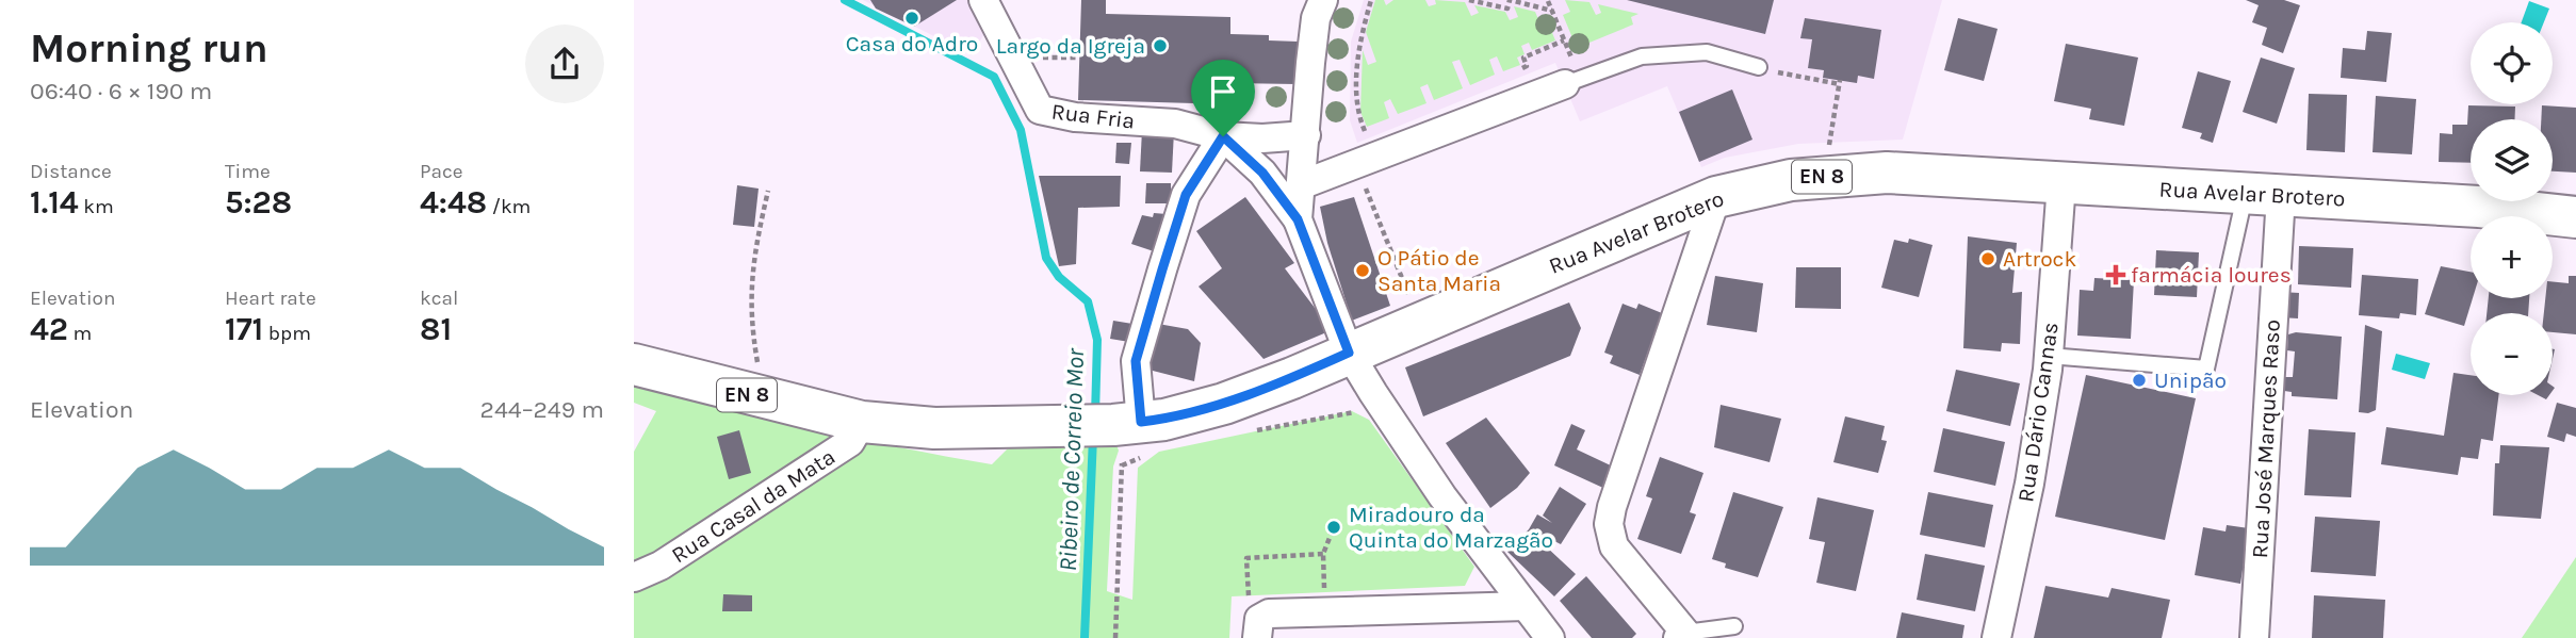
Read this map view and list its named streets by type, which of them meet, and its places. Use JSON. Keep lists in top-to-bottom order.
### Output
{
  "streets": {
    "main road": ["EN 8", "Rua Avelar Brotero"],
    "street": [
      "Rua Fria",
      "Rua Dário Cannas",
      "Rua José Marques Raso",
      "Rua Casal da Mata"
    ]
  },
  "crossings": [
    ["EN 8", "Rua Avelar Brotero"],
    ["EN 8", "Rua Casal da Mata"],
    ["Rua Avelar Brotero", "Rua Dário Cannas"],
    ["Rua Avelar Brotero", "Rua José Marques Raso"],
    ["Rua Avelar Brotero", "Rua Casal da Mata"]
  ],
  "water": ["Ribeiro de Correio Mor"],
  "places": {
    "other": [
      "Casa do Adro",
      "Largo da Igreja",
      "Artrock",
      "O Pátio de Santa Maria",
      "Unipão",
      "Miradouro da Quinta do Marzagão"
    ],
    "health": ["farmácia loures"]
  },
  "page": {
    "heading": ["Morning run", "06:40 · 6 × 190 m"],
    "map_buttons": ["+", "−"],
    "stats": [
      ["Distance", "1.14 km"],
      ["Time", "5:28"],
      ["Pace", "4:48 /km"],
      ["Elevation", "42 m"],
      ["Heart rate", "171 bpm"],
      ["kcal", "81"]
    ],
    "chart": ["Elevation", "244–249 m"]
  }
}
